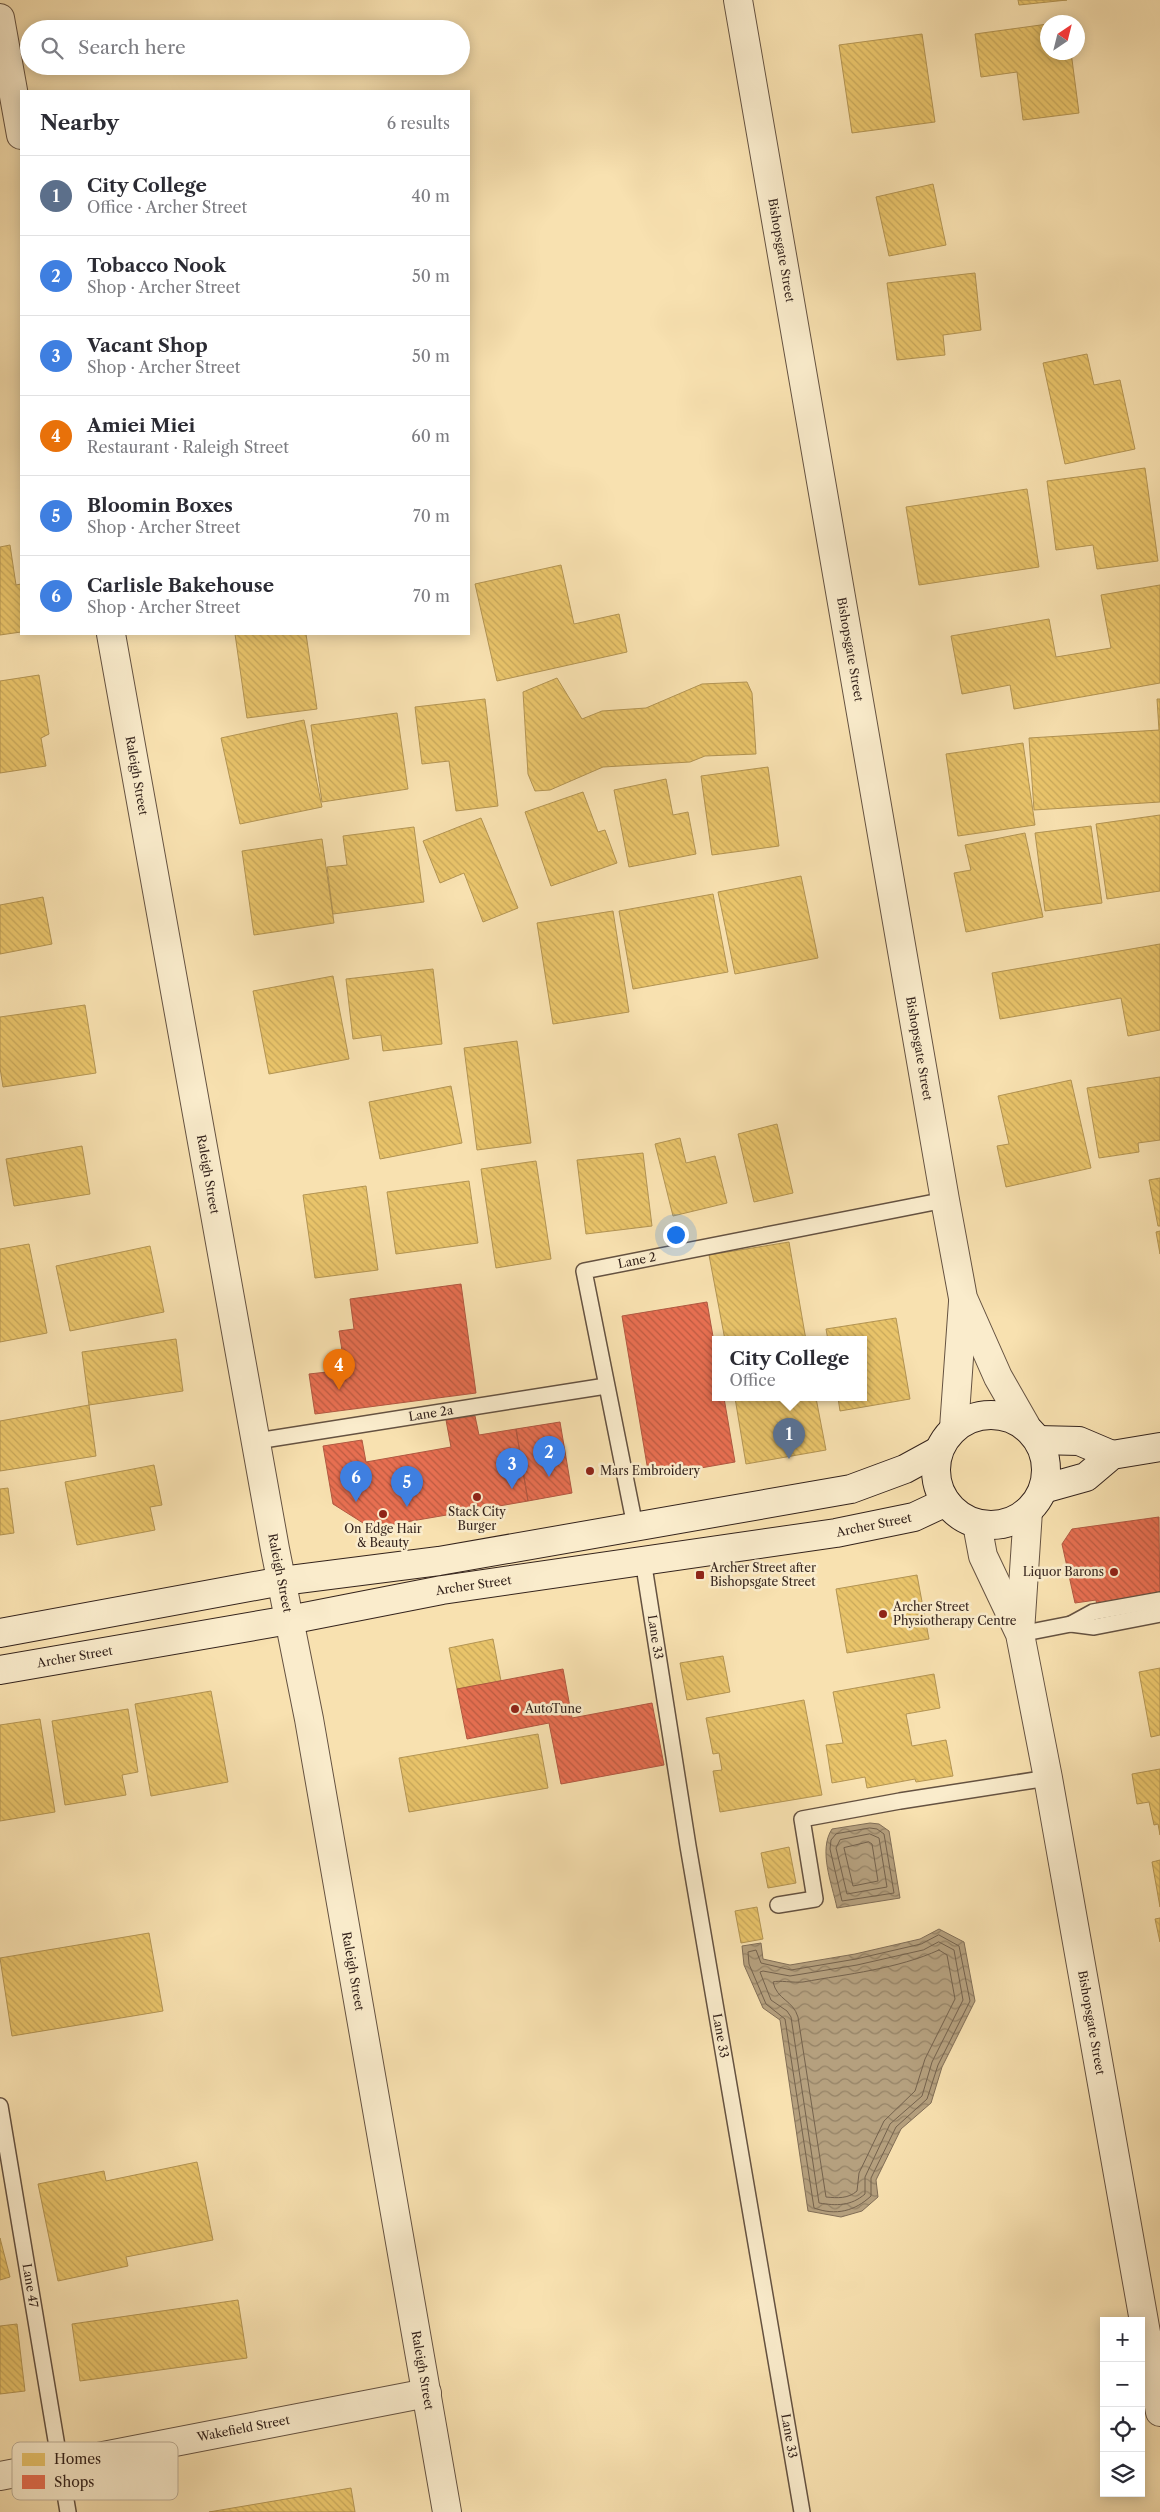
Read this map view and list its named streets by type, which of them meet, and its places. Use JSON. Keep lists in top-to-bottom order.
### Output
{
  "streets": {
    "street": [
      "Bishopsgate Street",
      "Raleigh Street",
      "Archer Street",
      "Wakefield Street"
    ],
    "lane": [
      "Lane 2",
      "Lane 2a",
      "Lane 33",
      "Lane 47"
    ]
  },
  "crossings": [
    ["Bishopsgate Street", "Lane 2"],
    ["Bishopsgate Street", "Archer Street"],
    ["Raleigh Street", "Lane 2a"],
    ["Raleigh Street", "Archer Street"],
    ["Raleigh Street", "Wakefield Street"],
    ["Lane 2", "Lane 2a"],
    ["Archer Street", "Lane 33"]
  ],
  "places": {
    "other": [
      "Mars Embroidery",
      "Stack City Burger",
      "On Edge Hair & Beauty",
      "Liquor Barons",
      "Archer Street Physiotherapy Centre",
      "AutoTune"
    ],
    "transit": ["Archer Street after Bishopsgate Street"]
  },
  "legend": ["Homes", "Shops"],
  "north": "top right",
  "page": {
    "search": "Search here",
    "heading": ["Nearby", "6 results"],
    "list": [
      {
        "mark": "1",
        "name": "City College",
        "note": "Office · Archer Street",
        "value": "40 m"
      },
      {
        "mark": "2",
        "name": "Tobacco Nook",
        "note": "Shop · Archer Street",
        "value": "50 m"
      },
      {
        "mark": "3",
        "name": "Vacant Shop",
        "note": "Shop · Archer Street",
        "value": "50 m"
      },
      {
        "mark": "4",
        "name": "Amiei Miei",
        "note": "Restaurant · Raleigh Street",
        "value": "60 m"
      },
      {
        "mark": "5",
        "name": "Bloomin Boxes",
        "note": "Shop · Archer Street",
        "value": "70 m"
      },
      {
        "mark": "6",
        "name": "Carlisle Bakehouse",
        "note": "Shop · Archer Street",
        "value": "70 m"
      }
    ],
    "popup": ["City College", "Office"],
    "pins": [
      "4",
      "1",
      "2",
      "3",
      "6",
      "5"
    ],
    "map_buttons": ["+", "−"]
  }
}
